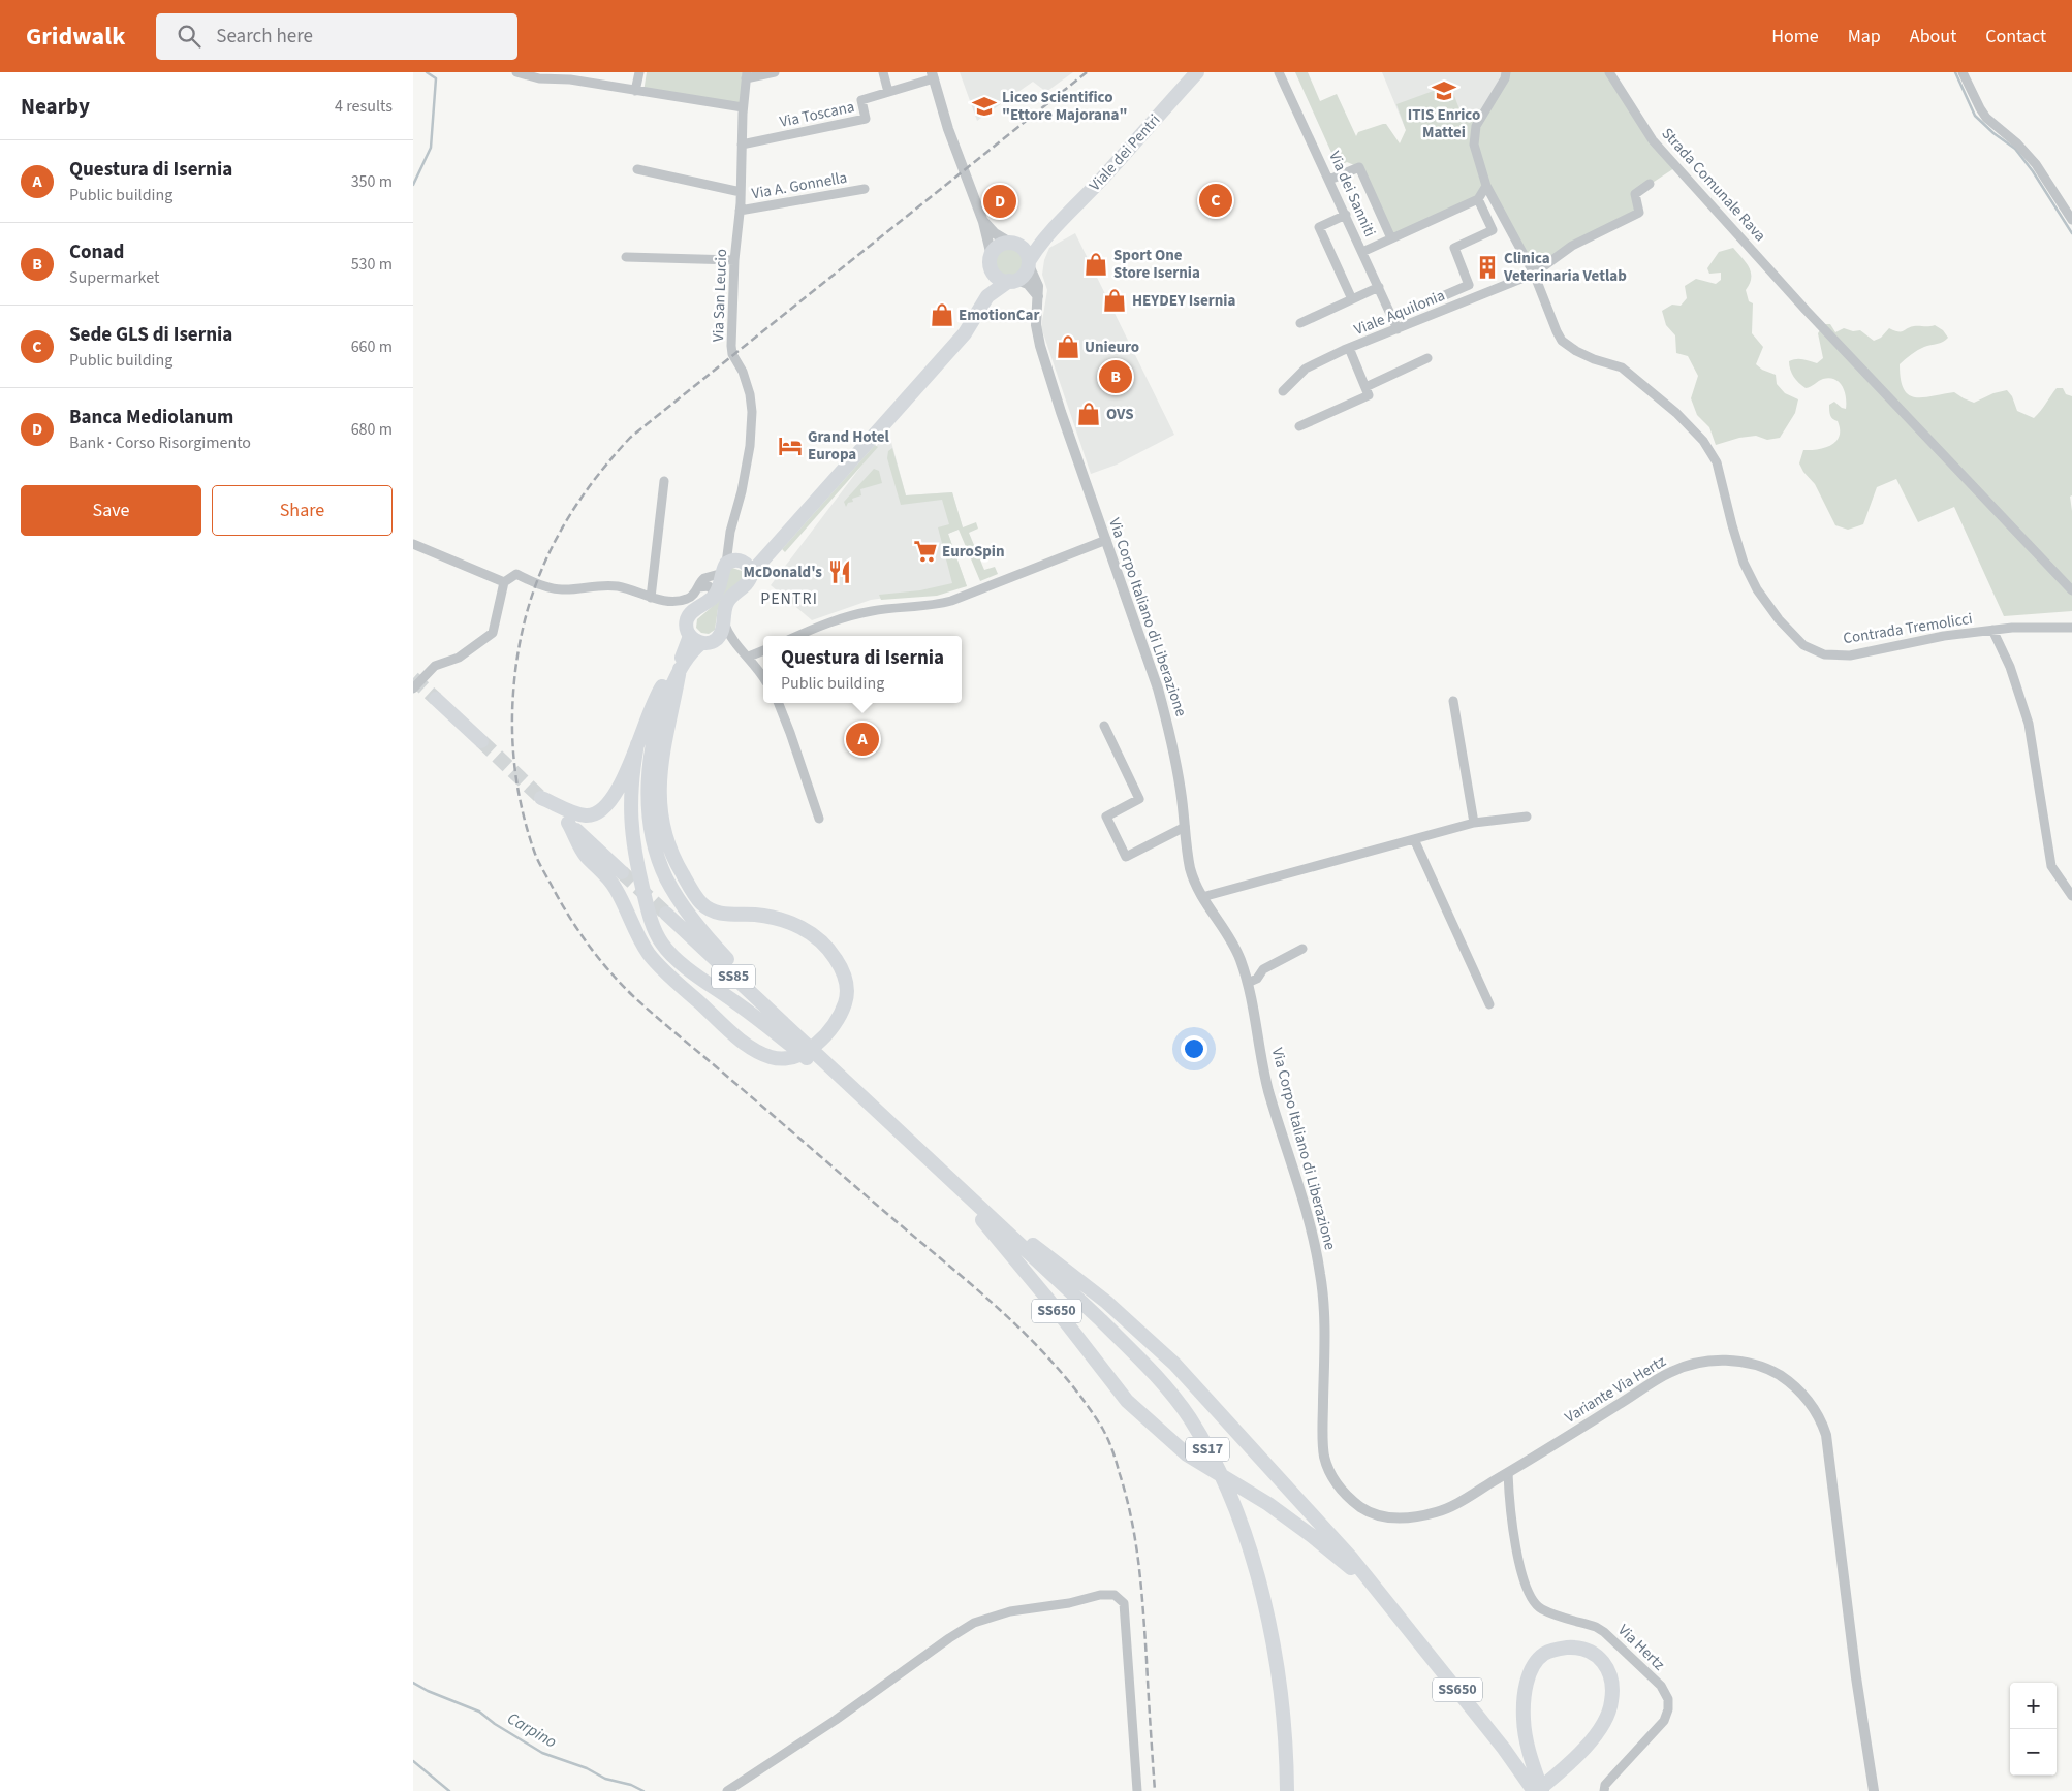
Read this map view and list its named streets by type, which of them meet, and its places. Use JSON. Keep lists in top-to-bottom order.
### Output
{
  "streets": {
    "main road": [
      "Viale dei Pentri",
      "SS85",
      "SS650",
      "SS17"
    ],
    "street": [
      "Via Toscana",
      "Strada Comunale Rava",
      "Via A. Gonnella",
      "Via dei Sanniti",
      "Via San Leucio",
      "Viale Aquilonia",
      "Via Corpo Italiano di Liberazione",
      "Contrada Tremolicci",
      "Variante Via Hertz",
      "Via Hertz"
    ]
  },
  "crossings": [
    ["Via Toscana", "Via San Leucio"],
    ["Viale dei Pentri", "Via Corpo Italiano di Liberazione"],
    ["Via A. Gonnella", "Via San Leucio"],
    ["Via dei Sanniti", "Viale Aquilonia"],
    ["Viale Aquilonia", "Contrada Tremolicci"],
    ["Via Corpo Italiano di Liberazione", "Variante Via Hertz"],
    ["SS85", "SS17"],
    ["SS650", "SS17"],
    ["Variante Via Hertz", "Via Hertz"]
  ],
  "districts": ["PENTRI"],
  "water": ["Carpino"],
  "places": {
    "school or university": ["ITIS Enrico Mattei", "Liceo Scientifico \"Ettore Majorana\""],
    "shop": [
      "Sport One Store Isernia",
      "HEYDEY Isernia",
      "EmotionCar",
      "Unieuro",
      "OVS"
    ],
    "building": ["Clinica Veterinaria Vetlab"],
    "hotel": ["Grand Hotel Europa"],
    "supermarket": ["EuroSpin"],
    "restaurant": ["McDonald's"]
  },
  "page": {
    "header": "Gridwalk",
    "search": "Search here",
    "nav": [
      "Home",
      "Map",
      "About",
      "Contact"
    ],
    "heading": ["Nearby", "4 results"],
    "list": [
      {
        "mark": "A",
        "name": "Questura di Isernia",
        "note": "Public building",
        "value": "350 m"
      },
      {
        "mark": "B",
        "name": "Conad",
        "note": "Supermarket",
        "value": "530 m"
      },
      {
        "mark": "C",
        "name": "Sede GLS di Isernia",
        "note": "Public building",
        "value": "660 m"
      },
      {
        "mark": "D",
        "name": "Banca Mediolanum",
        "note": "Bank · Corso Risorgimento",
        "value": "680 m"
      }
    ],
    "pins": [
      "C",
      "D",
      "B",
      "A"
    ],
    "buttons": ["Save", "Share"],
    "popup": ["Questura di Isernia", "Public building"],
    "map_buttons": ["+", "−"]
  }
}
